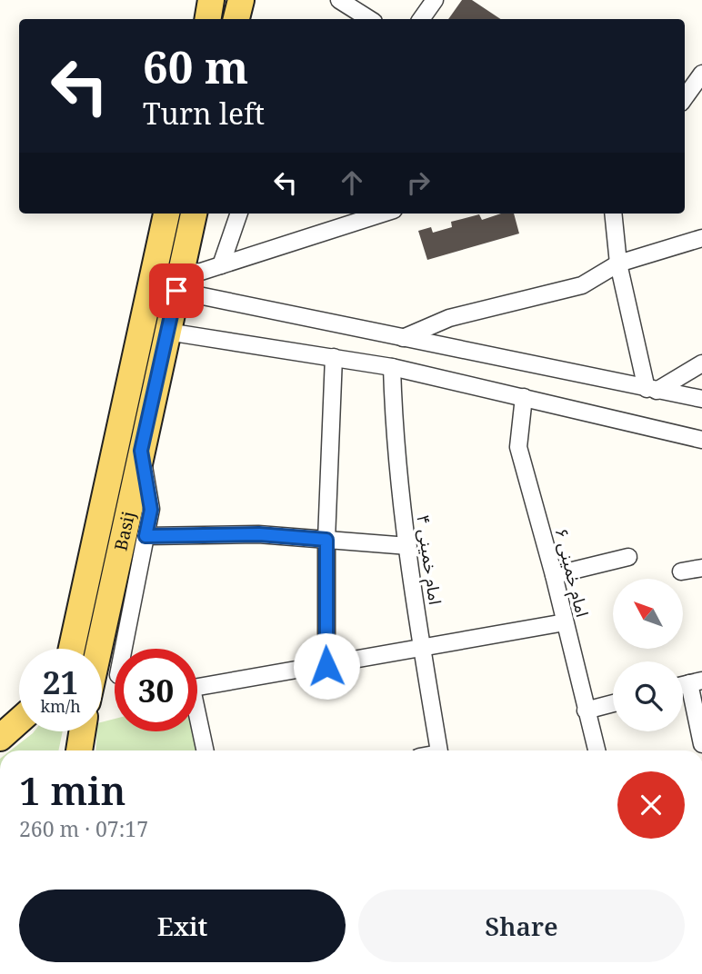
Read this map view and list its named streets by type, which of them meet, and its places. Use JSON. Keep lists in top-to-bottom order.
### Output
{
  "streets": {
    "main road": ["Basij"],
    "street": ["امام خمینی ۴", "امام خمینی ۶"]
  },
  "north": "top left",
  "page": {
    "turn": ["60 m", "Turn left"],
    "speed": "21 km/h",
    "limit": "30",
    "heading": ["1 min", "260 m · 07:17"],
    "buttons": ["Exit", "Share"]
  }
}
